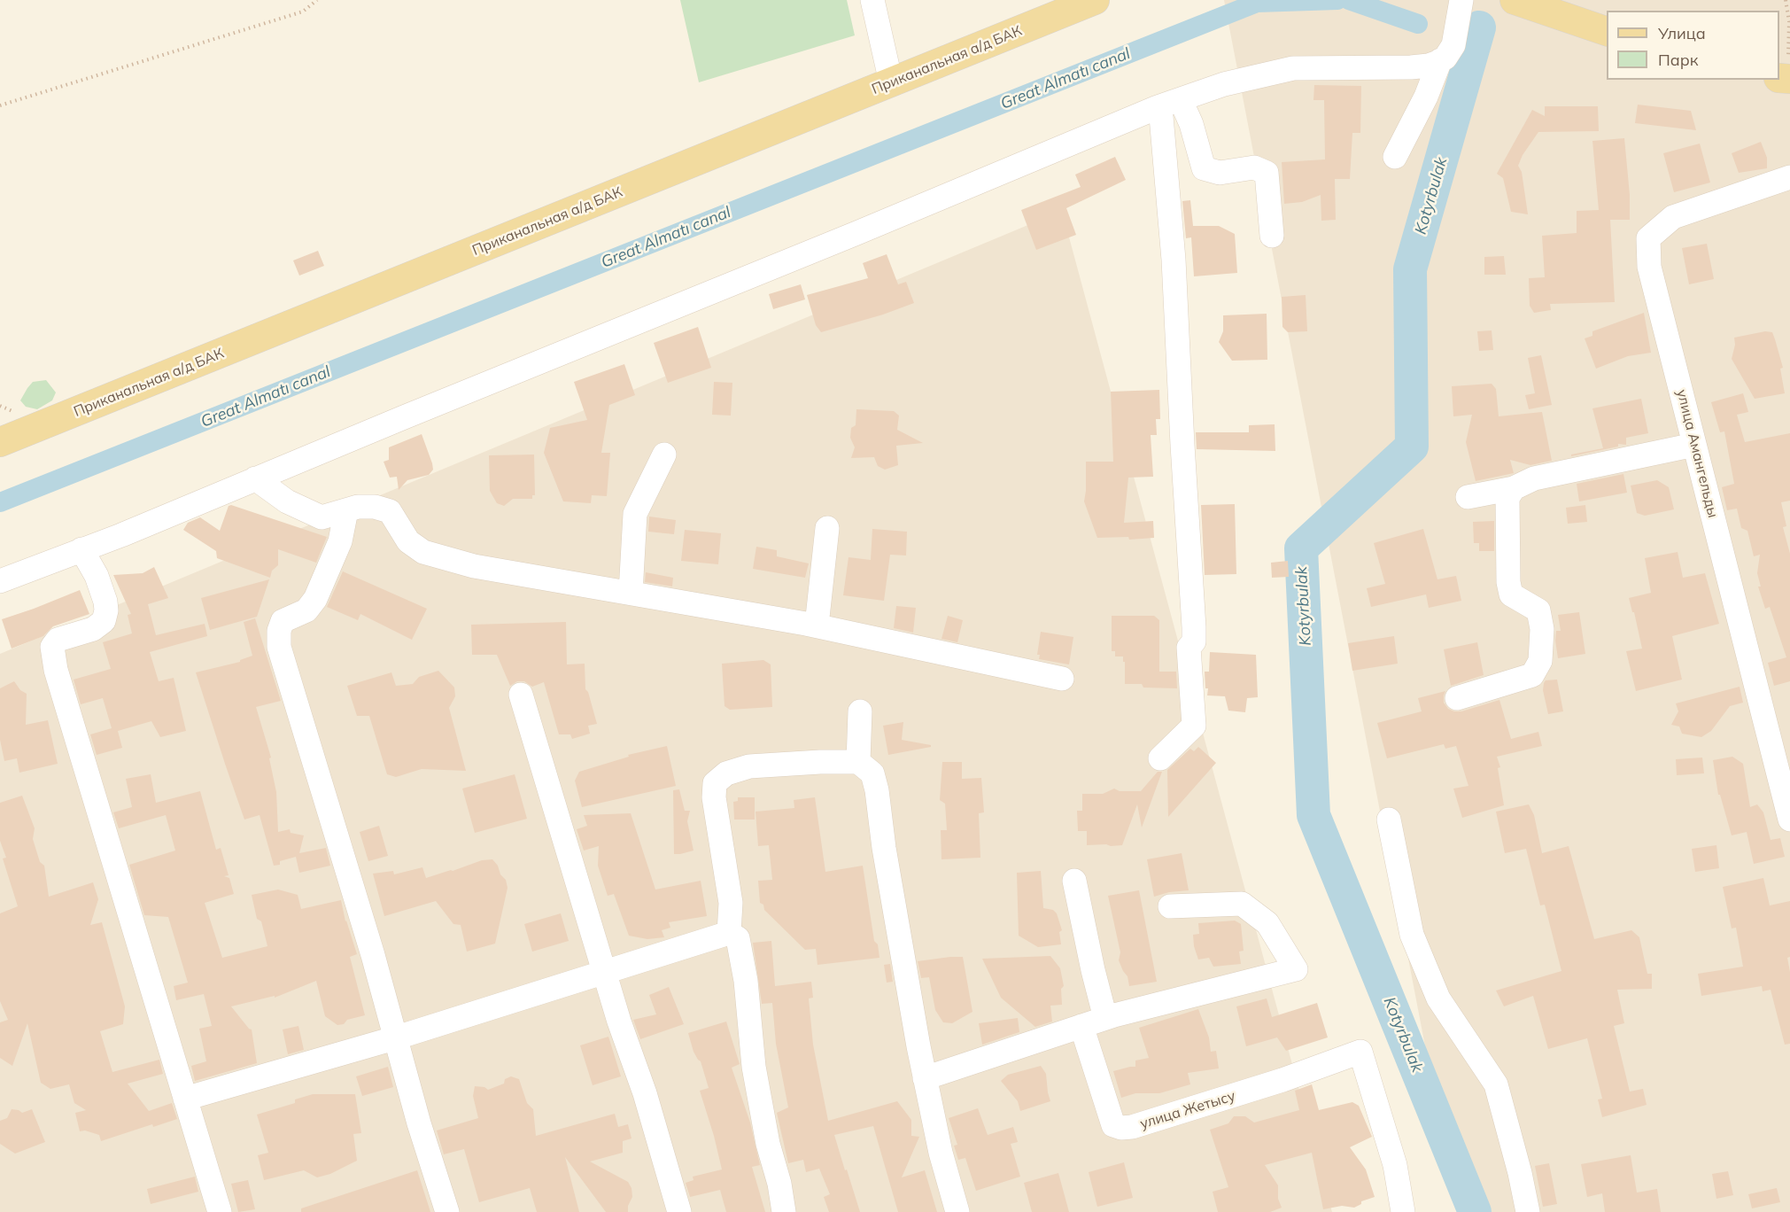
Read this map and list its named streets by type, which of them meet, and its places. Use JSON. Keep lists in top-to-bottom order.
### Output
{
  "streets": {
    "main road": ["Приканальная а/д БАК"],
    "street": ["улица Амангельды", "улица Жетысу"]
  },
  "water": ["Great Almatı canal", "Kotyrbulak"],
  "legend": ["Улица", "Парк"]
}
